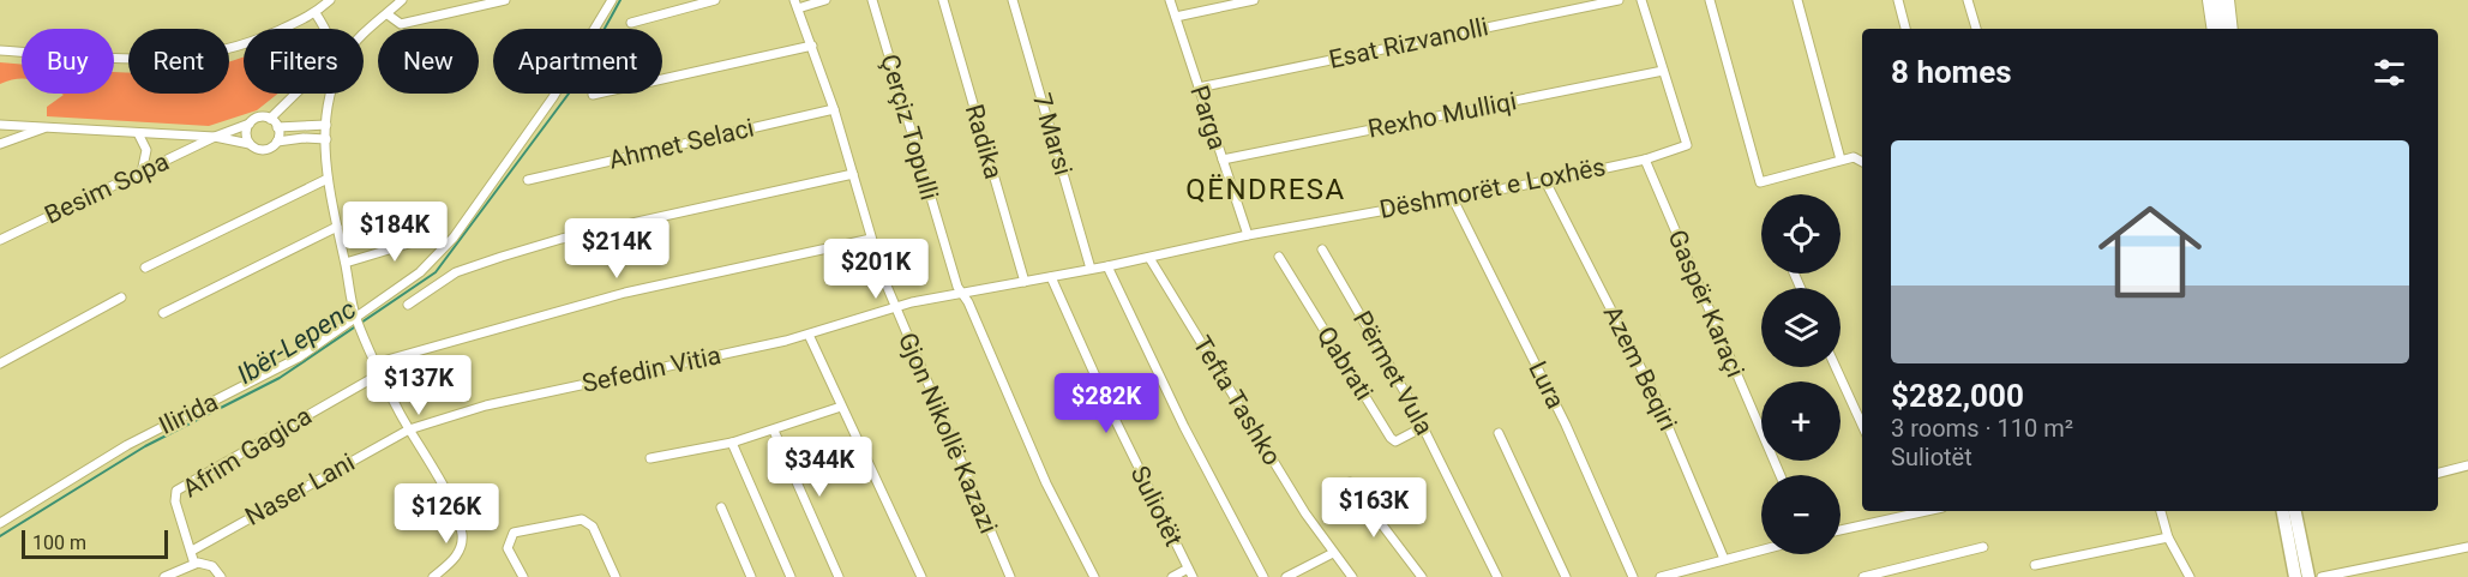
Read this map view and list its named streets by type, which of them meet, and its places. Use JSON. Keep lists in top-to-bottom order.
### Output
{
  "streets": {
    "street": [
      "Esat Rizvanolli",
      "Rexho Mulliqi",
      "Parga",
      "Çerçiz Topulli",
      "7 Marsi",
      "Radika",
      "Ahmet Selaci",
      "Besim Sopa",
      "Dëshmorët e Loxhës",
      "Gaspër Karaçi",
      "Qabrati",
      "Azem Beqiri",
      "Sefedin Vitia",
      "Përmet Vula",
      "Lura",
      "Tefta Tashko",
      "Ilirida",
      "Gjon Nikollë Kazazi",
      "Afrim Gagica",
      "Naser Lani",
      "Suliotët"
    ]
  },
  "crossings": [
    ["Esat Rizvanolli", "Parga"],
    ["Rexho Mulliqi", "Parga"],
    ["Rexho Mulliqi", "Dëshmorët e Loxhës"],
    ["Parga", "Dëshmorët e Loxhës"],
    ["Çerçiz Topulli", "Dëshmorët e Loxhës"],
    ["7 Marsi", "Dëshmorët e Loxhës"],
    ["Radika", "Dëshmorët e Loxhës"],
    ["Ahmet Selaci", "Gjon Nikollë Kazazi"],
    ["Dëshmorët e Loxhës", "Gaspër Karaçi"],
    ["Dëshmorët e Loxhës", "Azem Beqiri"],
    ["Dëshmorët e Loxhës", "Sefedin Vitia"],
    ["Dëshmorët e Loxhës", "Lura"],
    ["Dëshmorët e Loxhës", "Tefta Tashko"],
    ["Dëshmorët e Loxhës", "Gjon Nikollë Kazazi"],
    ["Dëshmorët e Loxhës", "Suliotët"],
    ["Qabrati", "Përmet Vula"],
    ["Sefedin Vitia", "Gjon Nikollë Kazazi"],
    ["Sefedin Vitia", "Naser Lani"],
    ["Afrim Gagica", "Naser Lani"]
  ],
  "districts": ["QËNDRESA"],
  "water": ["Ibër-Lepenc"],
  "scale_bar": "100 m",
  "page": {
    "chip": [
      "Buy",
      "Rent",
      "Filters",
      "New",
      "Apartment"
    ],
    "heading": "8 homes",
    "list": [
      {
        "name": "$282,000",
        "note": "3 rooms · 110 m² · Suliotët"
      }
    ],
    "map_buttons": ["+", "−"],
    "price": [
      "$184K",
      "$214K",
      "$201K",
      "$137K",
      "$282K",
      "$344K",
      "$163K",
      "$126K"
    ],
    "scale": "100 m"
  }
}
